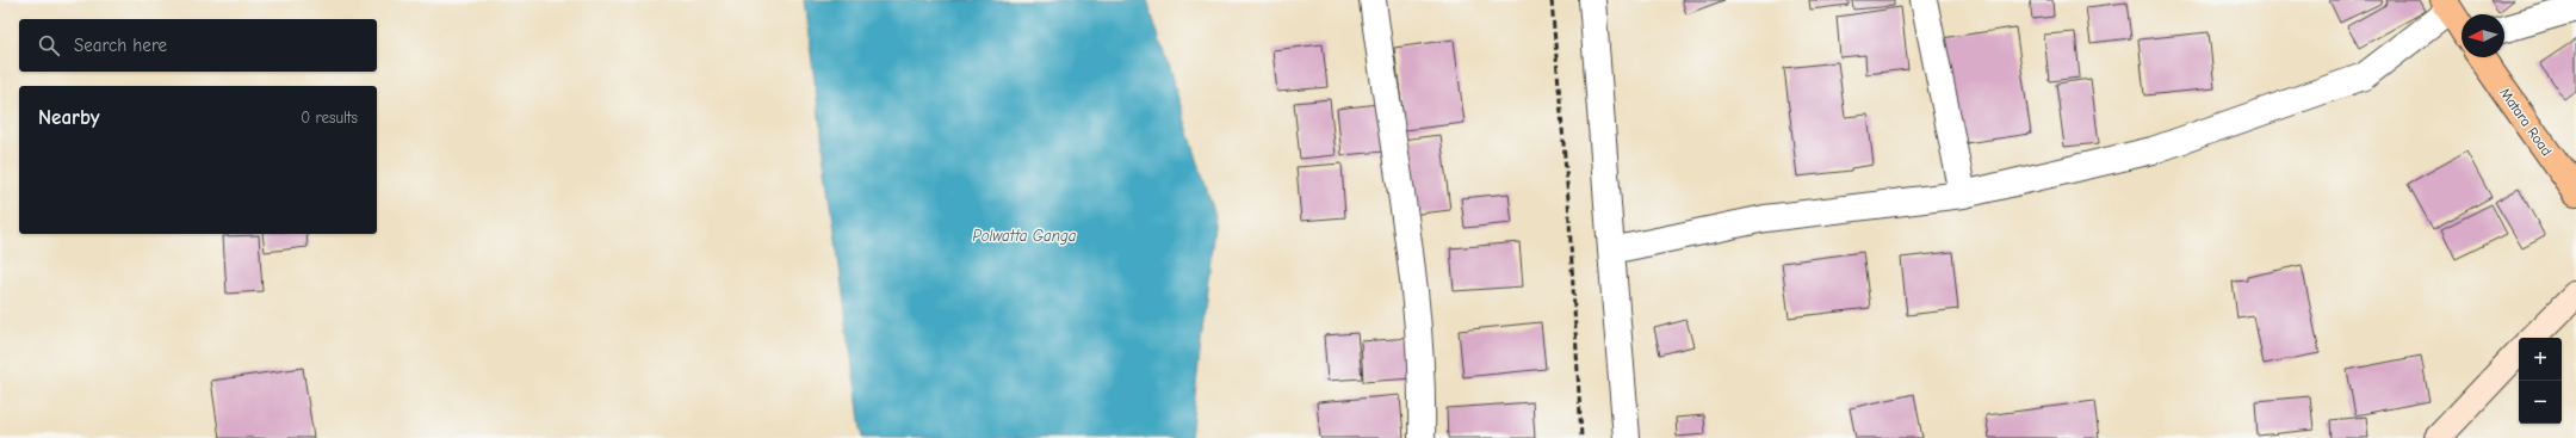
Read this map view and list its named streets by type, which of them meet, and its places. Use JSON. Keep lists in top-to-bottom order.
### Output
{
  "streets": {
    "highway": ["Matara Road"]
  },
  "water": ["Polwatta Ganga"],
  "north": "left",
  "page": {
    "search": "Search here",
    "heading": ["Nearby", "0 results"],
    "map_buttons": ["+", "−"]
  }
}
